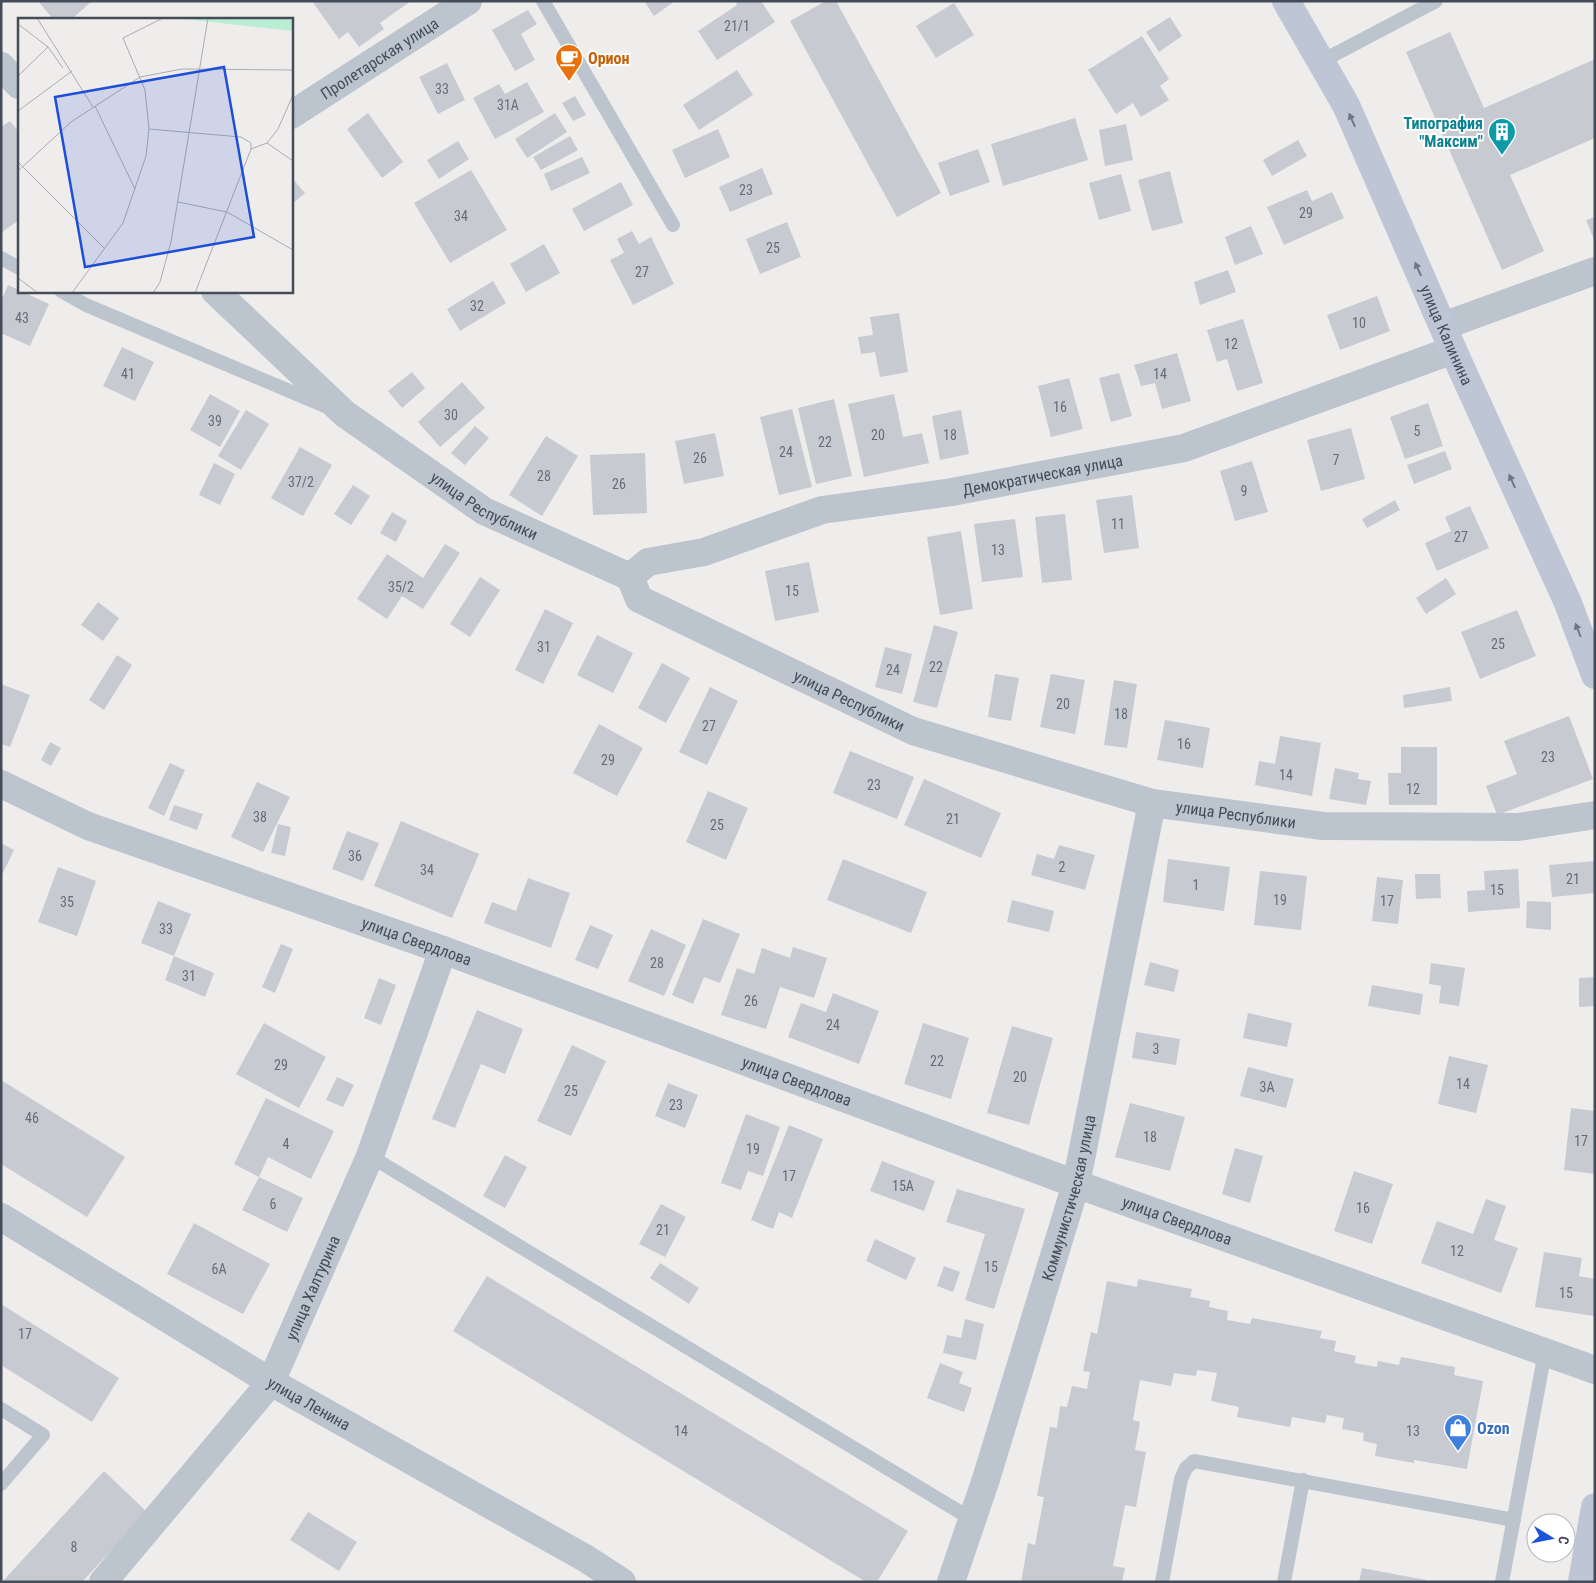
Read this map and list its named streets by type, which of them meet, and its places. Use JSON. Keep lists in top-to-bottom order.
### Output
{
  "streets": {
    "main road": ["улица Калинина"],
    "street": [
      "Пролетарская улица",
      "Демократическая улица",
      "улица Республики",
      "улица Свердлова",
      "Коммунистическая улица",
      "улица Халтурина",
      "улица Ленина"
    ]
  },
  "crossings": [
    ["улица Калинина", "Демократическая улица"],
    ["Демократическая улица", "улица Республики"],
    ["улица Республики", "Коммунистическая улица"],
    ["улица Свердлова", "Коммунистическая улица"],
    ["улица Свердлова", "улица Халтурина"],
    ["улица Халтурина", "улица Ленина"]
  ],
  "one_way": ["улица Калинина"],
  "places": {
    "cafe": ["Орион"],
    "building": ["Типография \"Максим\""],
    "shop": ["Ozon"]
  },
  "house_numbers": [
    "21/1",
    "33",
    "31А",
    "23",
    "29",
    "34",
    "25",
    "27",
    "32",
    "43",
    "10",
    "12",
    "41",
    "14",
    "16",
    "30",
    "39",
    "5",
    "20",
    "18",
    "22",
    "24",
    "26",
    "7",
    "28",
    "37/2",
    "26",
    "9",
    "11",
    "27",
    "13",
    "35/2",
    "15",
    "25",
    "31",
    "22",
    "24",
    "20",
    "18",
    "27",
    "16",
    "23",
    "29",
    "14",
    "23",
    "12",
    "38",
    "21",
    "25",
    "36",
    "2",
    "34",
    "21",
    "1",
    "15",
    "19",
    "17",
    "35",
    "33",
    "28",
    "31",
    "26",
    "24",
    "3",
    "22",
    "29",
    "20",
    "14",
    "3А",
    "25",
    "23",
    "46",
    "18",
    "17",
    "4",
    "19",
    "17",
    "15А",
    "6",
    "16",
    "21",
    "12",
    "15",
    "6А",
    "15",
    "17",
    "14",
    "13",
    "8"
  ],
  "north": "right"
}
